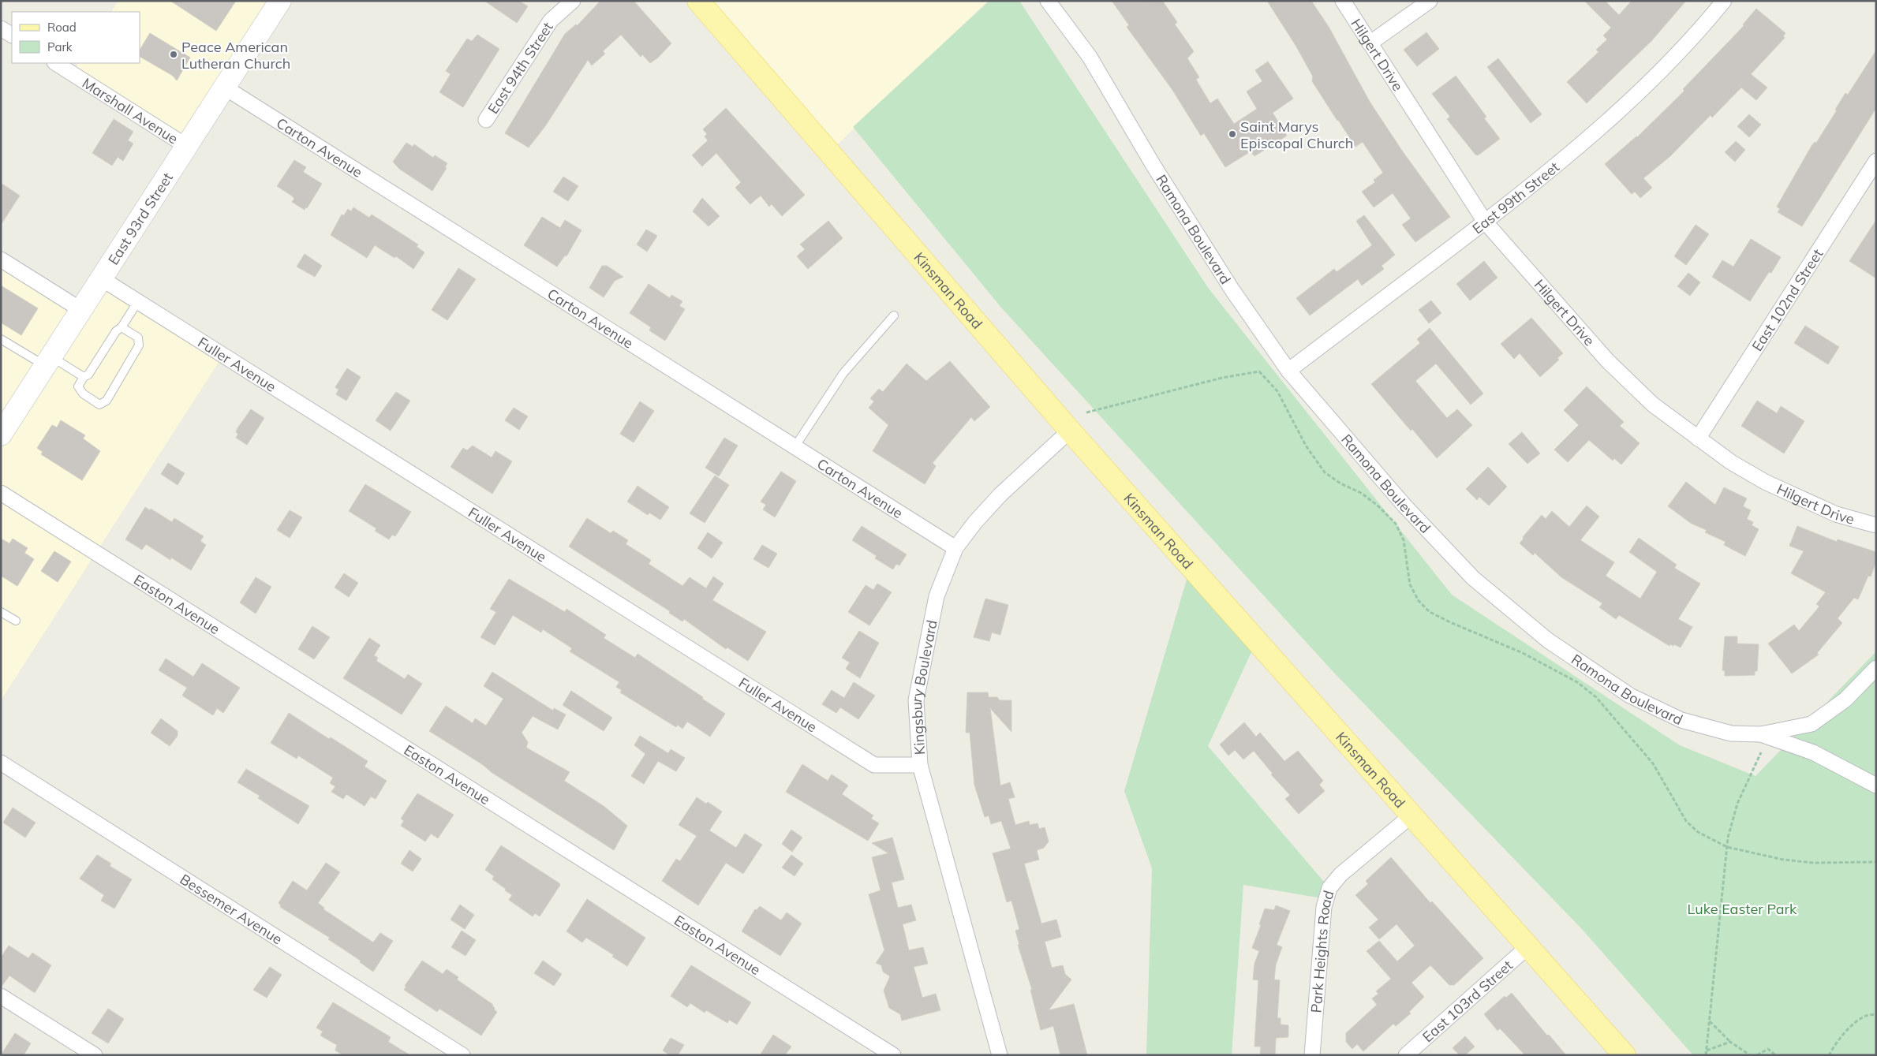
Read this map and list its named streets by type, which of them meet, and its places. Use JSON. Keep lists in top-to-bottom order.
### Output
{
  "streets": {
    "main road": ["East 93rd Street", "Kinsman Road"],
    "street": [
      "Hilgert Drive",
      "East 94th Street",
      "Marshall Avenue",
      "Carton Avenue",
      "East 99th Street",
      "Ramona Boulevard",
      "East 102nd Street",
      "Fuller Avenue",
      "Easton Avenue",
      "Kingsbury Boulevard",
      "Bessemer Avenue",
      "Park Heights Road",
      "East 103rd Street"
    ]
  },
  "crossings": [
    ["Hilgert Drive", "East 99th Street"],
    ["Hilgert Drive", "East 102nd Street"],
    ["Marshall Avenue", "East 93rd Street"],
    ["Carton Avenue", "East 93rd Street"],
    ["Carton Avenue", "Kingsbury Boulevard"],
    ["East 99th Street", "Ramona Boulevard"],
    ["East 93rd Street", "Fuller Avenue"],
    ["Kinsman Road", "Kingsbury Boulevard"],
    ["Kinsman Road", "Park Heights Road"],
    ["Kinsman Road", "East 103rd Street"],
    ["Fuller Avenue", "Kingsbury Boulevard"]
  ],
  "parks": ["Luke Easter Park"],
  "places": ["Peace American Lutheran Church", "Saint Marys Episcopal Church"],
  "legend": ["Road", "Park"]
}
